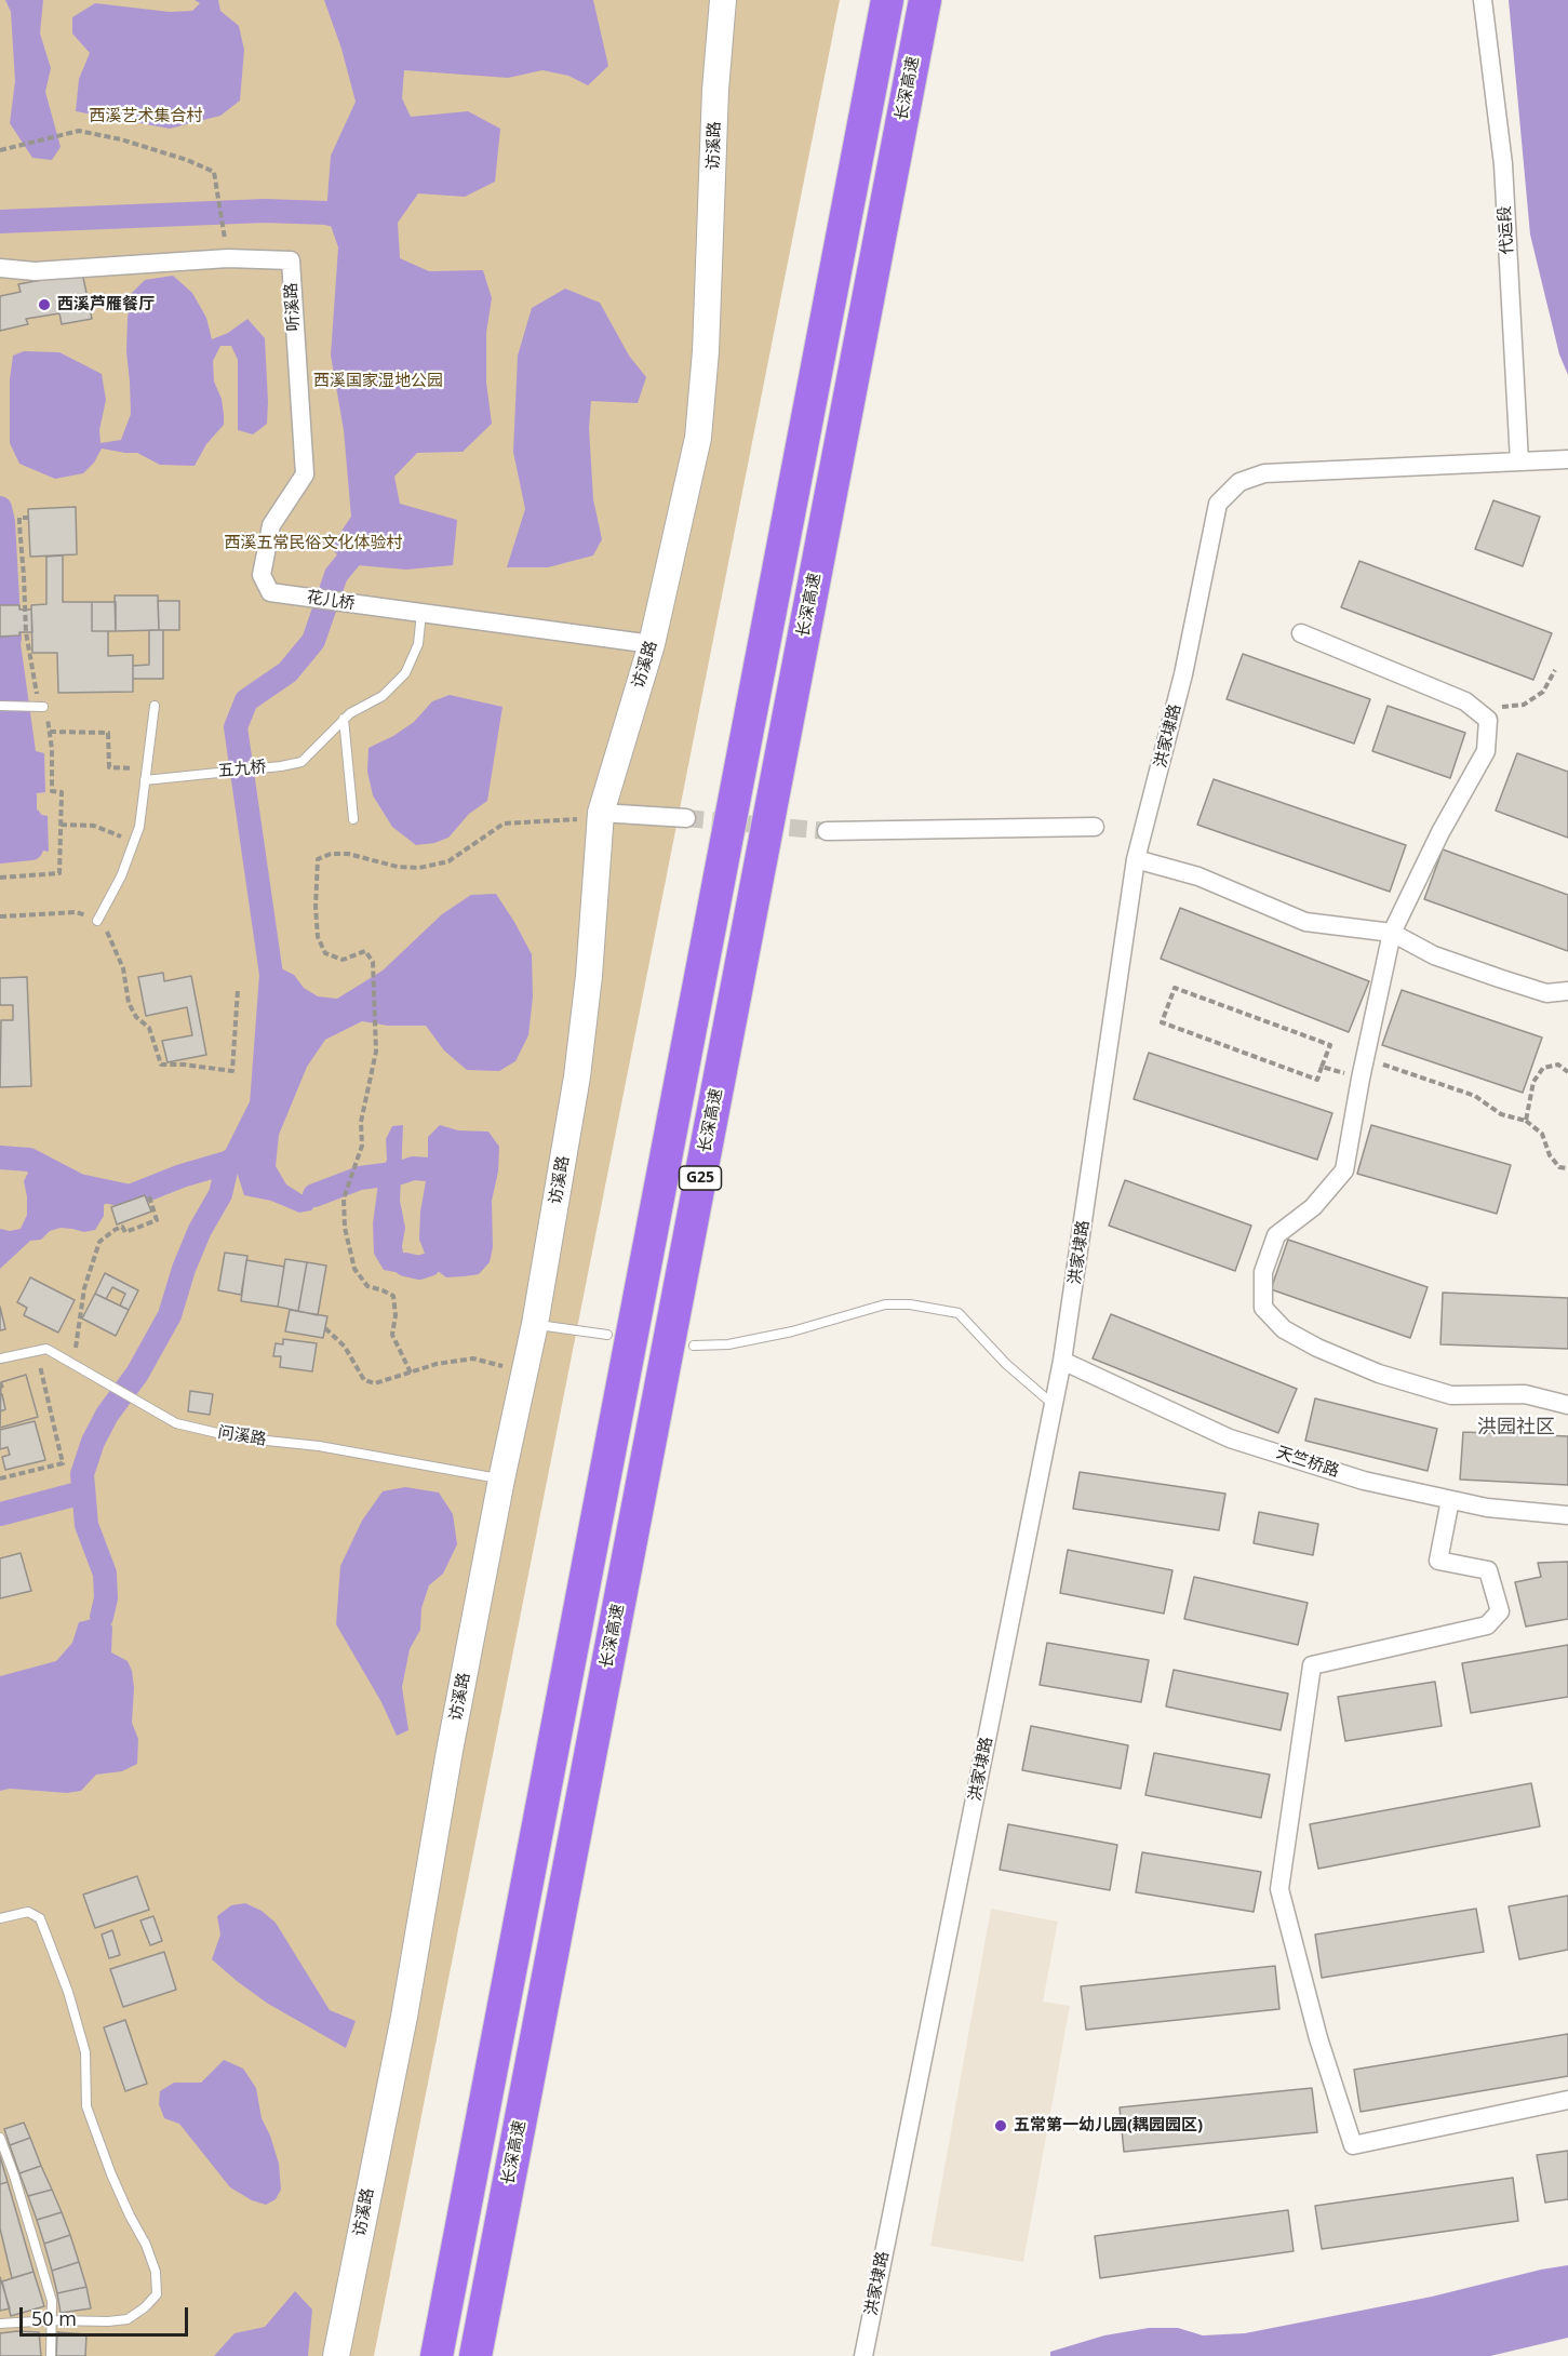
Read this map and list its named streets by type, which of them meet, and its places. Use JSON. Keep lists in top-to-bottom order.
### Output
{
  "streets": {
    "highway": ["长深高速", "G25"],
    "street": [
      "访溪路",
      "代运段",
      "听溪路",
      "花儿桥",
      "洪家埭路",
      "天竺桥路"
    ],
    "lane": ["五九桥", "问溪路"]
  },
  "crossings": [
    ["访溪路", "问溪路"],
    ["代运段", "洪家埭路"],
    ["听溪路", "花儿桥"],
    ["花儿桥", "五九桥"],
    ["洪家埭路", "天竺桥路"]
  ],
  "districts": ["洪园社区"],
  "parks": ["西溪艺术集合村", "西溪国家湿地公园", "西溪五常民俗文化体验村"],
  "places": ["西溪芦雁餐厅", "五常第一幼儿园(耦园园区)"],
  "scale_bar": "50 m"
}
